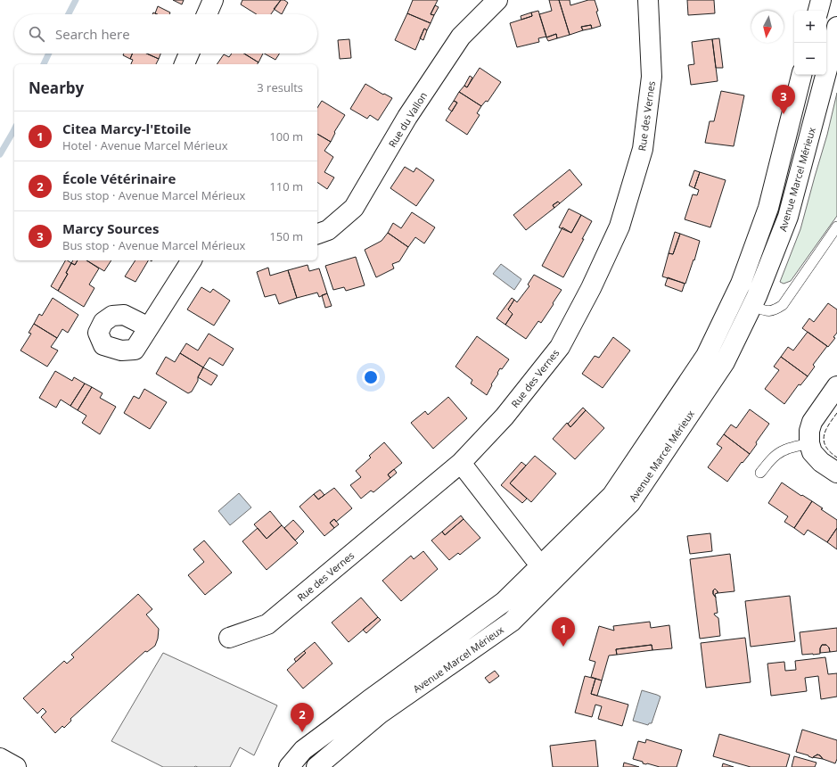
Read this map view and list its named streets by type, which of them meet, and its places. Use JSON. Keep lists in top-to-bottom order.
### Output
{
  "streets": {
    "main road": ["Rue des Vernes", "Rue du Vallon", "Avenue Marcel Mérieux"]
  },
  "north": "bottom",
  "page": {
    "map_buttons": ["+", "−"],
    "search": "Search here",
    "heading": ["Nearby", "3 results"],
    "pins": ["3", "1", "2"],
    "list": [
      {
        "mark": "1",
        "name": "Citea Marcy-l'Etoile",
        "note": "Hotel · Avenue Marcel Mérieux",
        "value": "100 m"
      },
      {
        "mark": "2",
        "name": "École Vétérinaire",
        "note": "Bus stop · Avenue Marcel Mérieux",
        "value": "110 m"
      },
      {
        "mark": "3",
        "name": "Marcy Sources",
        "note": "Bus stop · Avenue Marcel Mérieux",
        "value": "150 m"
      }
    ]
  }
}
